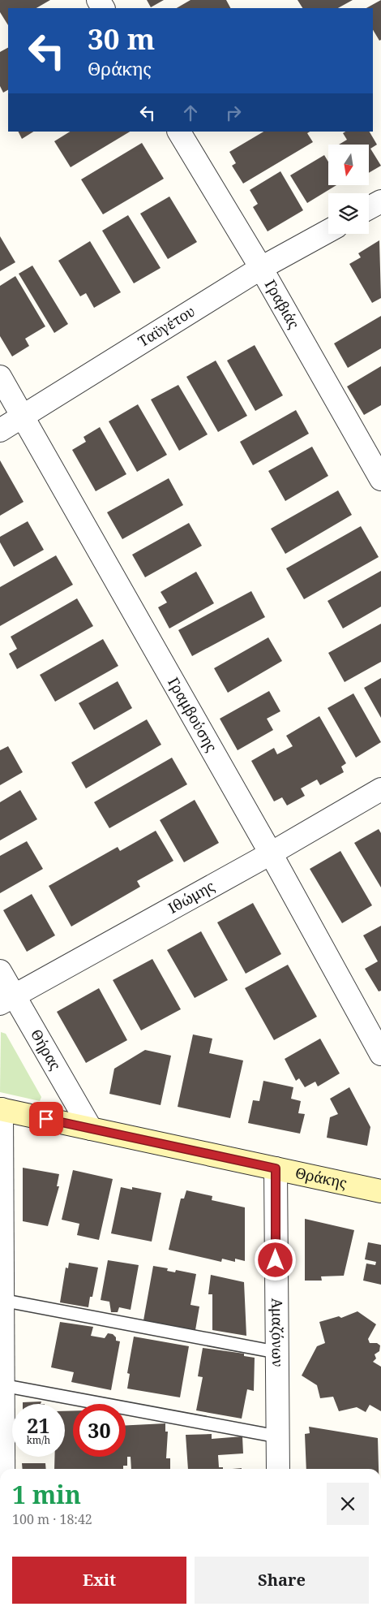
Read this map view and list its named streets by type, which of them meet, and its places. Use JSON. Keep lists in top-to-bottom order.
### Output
{
  "streets": {
    "street": [
      "Γραβιάς",
      "Ταϋγέτου",
      "Γραμβούσης",
      "Ιθώμης",
      "Θήρας",
      "Θράκης",
      "Αμαζόνων"
    ]
  },
  "crossings": [
    ["Γραβιάς", "Ταϋγέτου"],
    ["Ταϋγέτου", "Γραμβούσης"],
    ["Γραμβούσης", "Ιθώμης"],
    ["Ιθώμης", "Θήρας"],
    ["Θήρας", "Θράκης"],
    ["Θράκης", "Αμαζόνων"]
  ],
  "north": "bottom",
  "page": {
    "turn": ["30 m", "Θράκης"],
    "speed": "21 km/h",
    "limit": "30",
    "heading": ["1 min", "100 m · 18:42"],
    "buttons": ["Exit", "Share"]
  }
}
